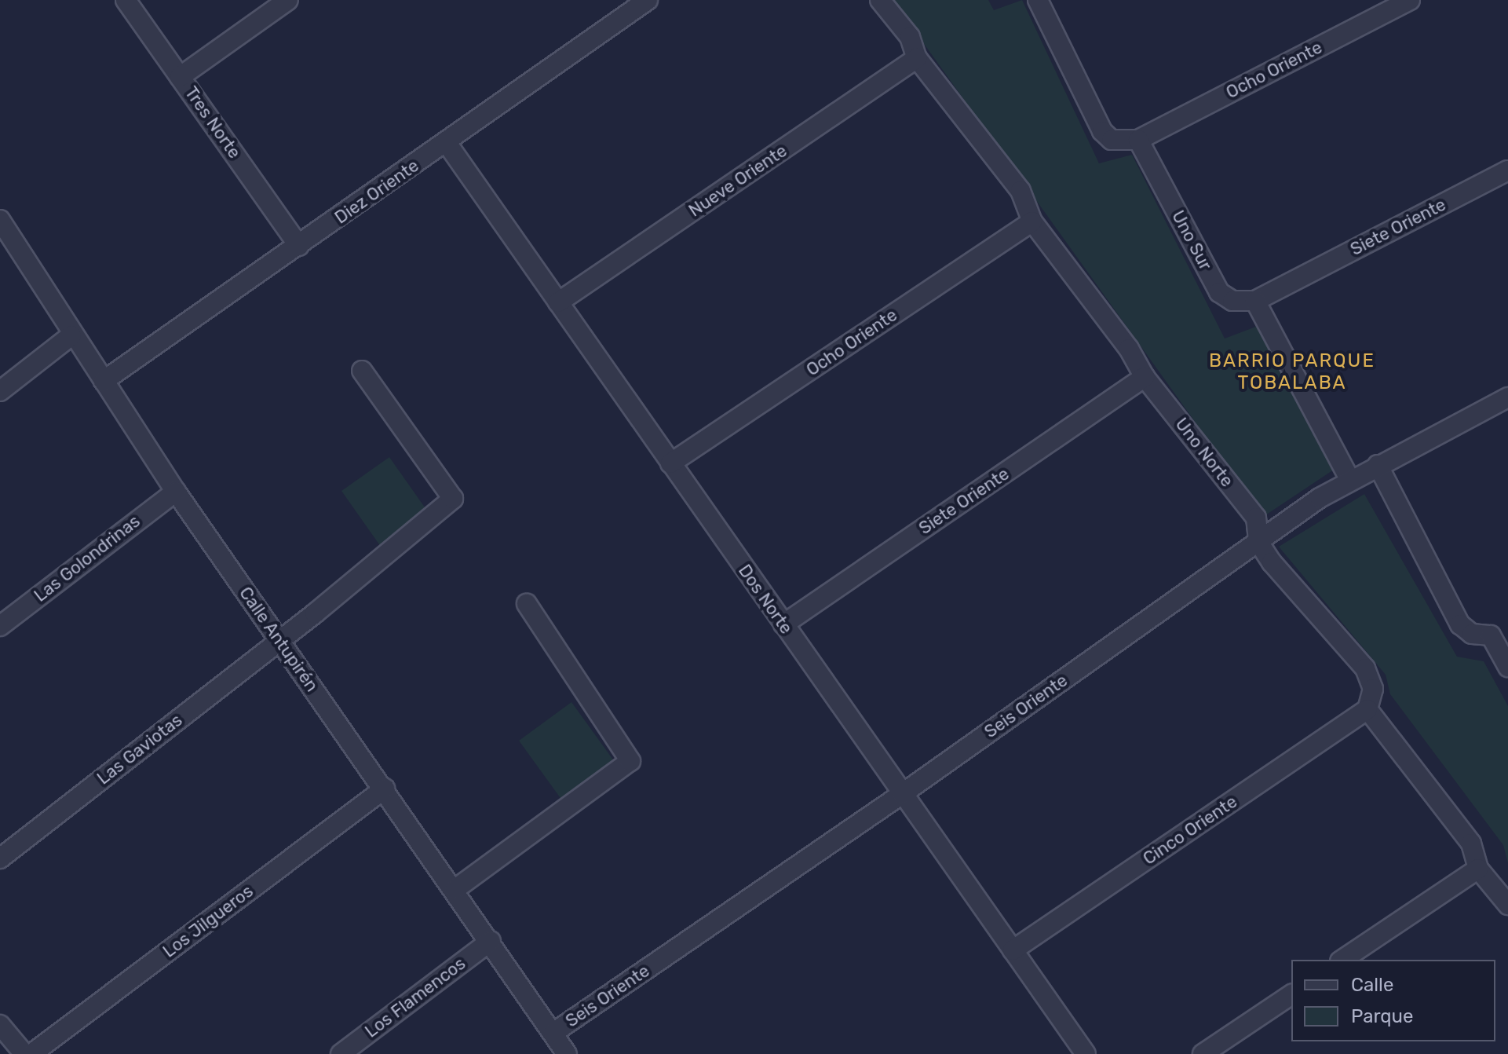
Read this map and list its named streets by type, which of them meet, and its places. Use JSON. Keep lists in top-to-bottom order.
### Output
{
  "streets": {
    "street": [
      "Ocho Oriente",
      "Tres Norte",
      "Nueve Oriente",
      "Diez Oriente",
      "Siete Oriente",
      "Uno Sur",
      "Uno Norte",
      "Las Golondrinas",
      "Dos Norte",
      "Calle Antupirén",
      "Seis Oriente",
      "Las Gaviotas",
      "Cinco Oriente",
      "Los Jilgueros",
      "Los Flamencos"
    ]
  },
  "crossings": [
    ["Ocho Oriente", "Uno Sur"],
    ["Ocho Oriente", "Uno Norte"],
    ["Ocho Oriente", "Dos Norte"],
    ["Tres Norte", "Diez Oriente"],
    ["Nueve Oriente", "Uno Norte"],
    ["Nueve Oriente", "Dos Norte"],
    ["Diez Oriente", "Dos Norte"],
    ["Diez Oriente", "Calle Antupirén"],
    ["Siete Oriente", "Uno Sur"],
    ["Siete Oriente", "Uno Norte"],
    ["Siete Oriente", "Dos Norte"],
    ["Uno Norte", "Seis Oriente"],
    ["Uno Norte", "Cinco Oriente"],
    ["Las Golondrinas", "Calle Antupirén"],
    ["Dos Norte", "Seis Oriente"],
    ["Dos Norte", "Cinco Oriente"],
    ["Calle Antupirén", "Seis Oriente"],
    ["Calle Antupirén", "Las Gaviotas"],
    ["Calle Antupirén", "Los Jilgueros"],
    ["Calle Antupirén", "Los Flamencos"]
  ],
  "districts": ["BARRIO PARQUE TOBALABA"],
  "legend": ["Calle", "Parque"]
}
